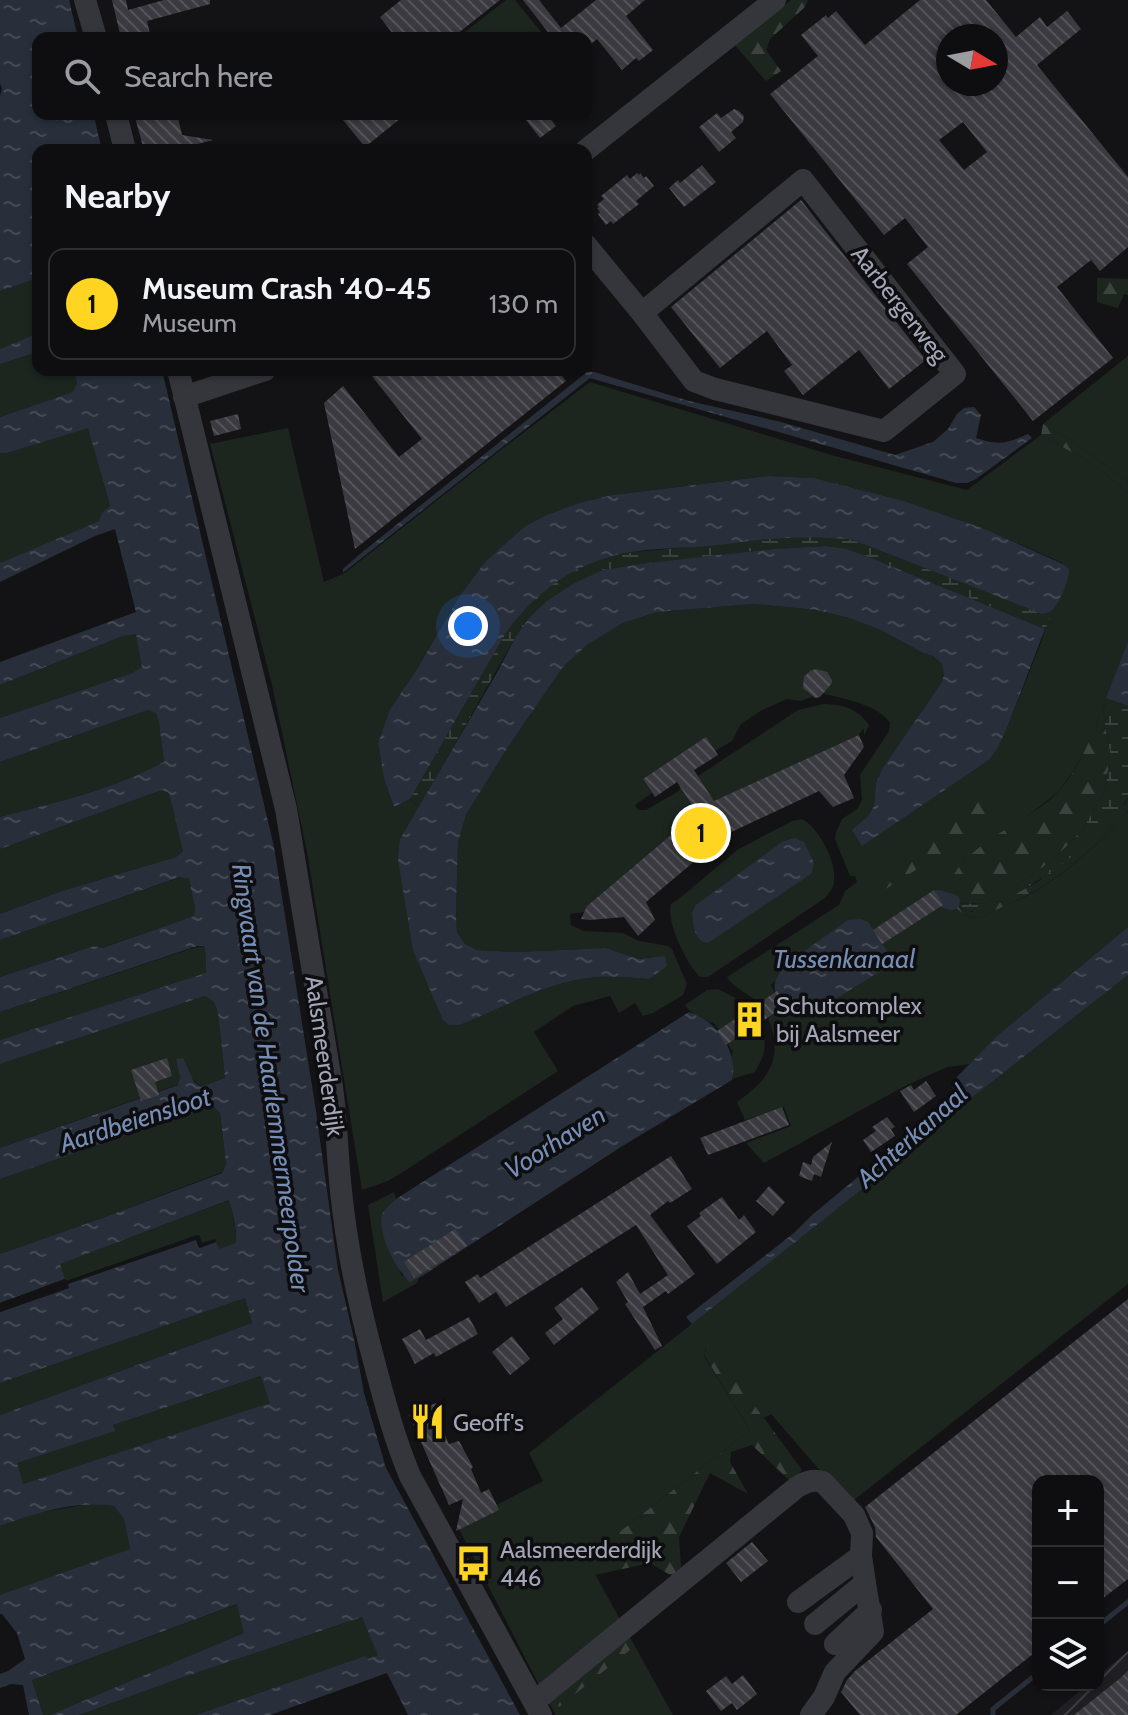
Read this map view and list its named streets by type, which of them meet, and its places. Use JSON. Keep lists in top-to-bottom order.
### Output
{
  "streets": {
    "street": ["Aarbergerweg", "Aalsmeerderdijk"]
  },
  "water": [
    "Tussenkanaal",
    "Ringvaart van de Haarlemmermeerpolder",
    "Aardbeiensloot",
    "Achterkanaal",
    "Voorhaven"
  ],
  "places": {
    "building": ["Schutcomplex bij Aalsmeer"],
    "restaurant": ["Geoff's"],
    "bus stop": ["Aalsmeerderdijk 446"]
  },
  "north": "right",
  "page": {
    "search": "Search here",
    "heading": "Nearby",
    "list": [
      {
        "mark": "1",
        "name": "Museum Crash '40-45",
        "note": "Museum",
        "value": "130 m"
      }
    ],
    "pins": "1",
    "map_buttons": ["+", "−"]
  }
}
